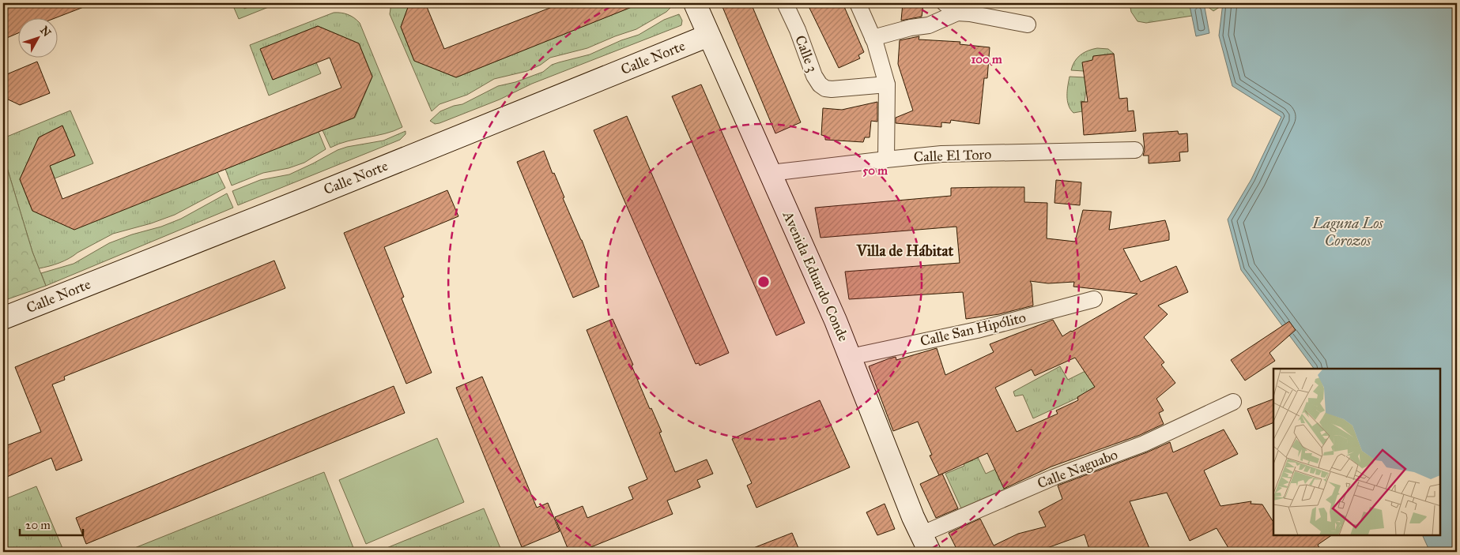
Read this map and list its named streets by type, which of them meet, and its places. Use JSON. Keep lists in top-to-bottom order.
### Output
{
  "streets": {
    "street": [
      "Calle 3",
      "Calle Norte",
      "Calle El Toro",
      "Avenida Eduardo Conde",
      "Calle San Hipólito",
      "Calle Naguabo"
    ]
  },
  "crossings": [
    ["Calle Norte", "Avenida Eduardo Conde"],
    ["Calle El Toro", "Avenida Eduardo Conde"],
    ["Avenida Eduardo Conde", "Calle San Hipólito"],
    ["Avenida Eduardo Conde", "Calle Naguabo"]
  ],
  "districts": ["Villa de Hábitat"],
  "water": ["Laguna Los Corozos"],
  "scale_bar": "20 m",
  "north": "top right",
  "rings": ["100 m", "50 m"]
}
